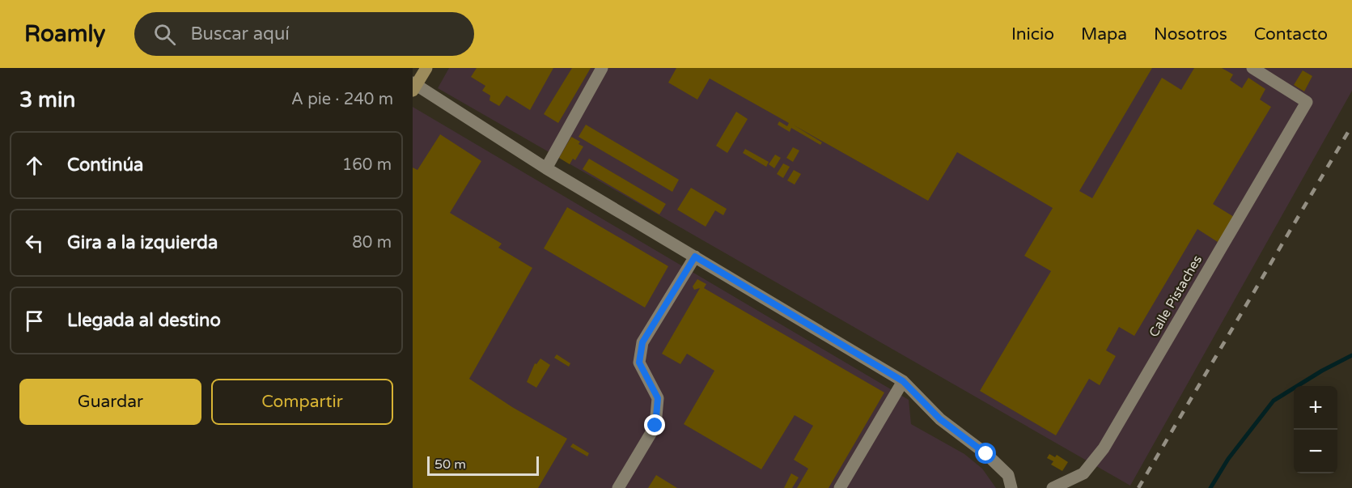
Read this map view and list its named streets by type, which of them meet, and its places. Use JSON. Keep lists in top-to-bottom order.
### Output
{
  "streets": {
    "lane": ["Calle Pistaches"]
  },
  "scale_bar": "50 m",
  "page": {
    "header": "Roamly",
    "search": "Buscar aquí",
    "nav": [
      "Inicio",
      "Mapa",
      "Nosotros",
      "Contacto"
    ],
    "heading": ["3 min", "A pie · 240 m"],
    "list": [
      ["Continúa", "160 m"],
      ["Gira a la izquierda", "80 m"],
      "Llegada al destino"
    ],
    "buttons": ["Guardar", "Compartir"],
    "map_buttons": ["+", "−"],
    "scale": "50 m"
  }
}
